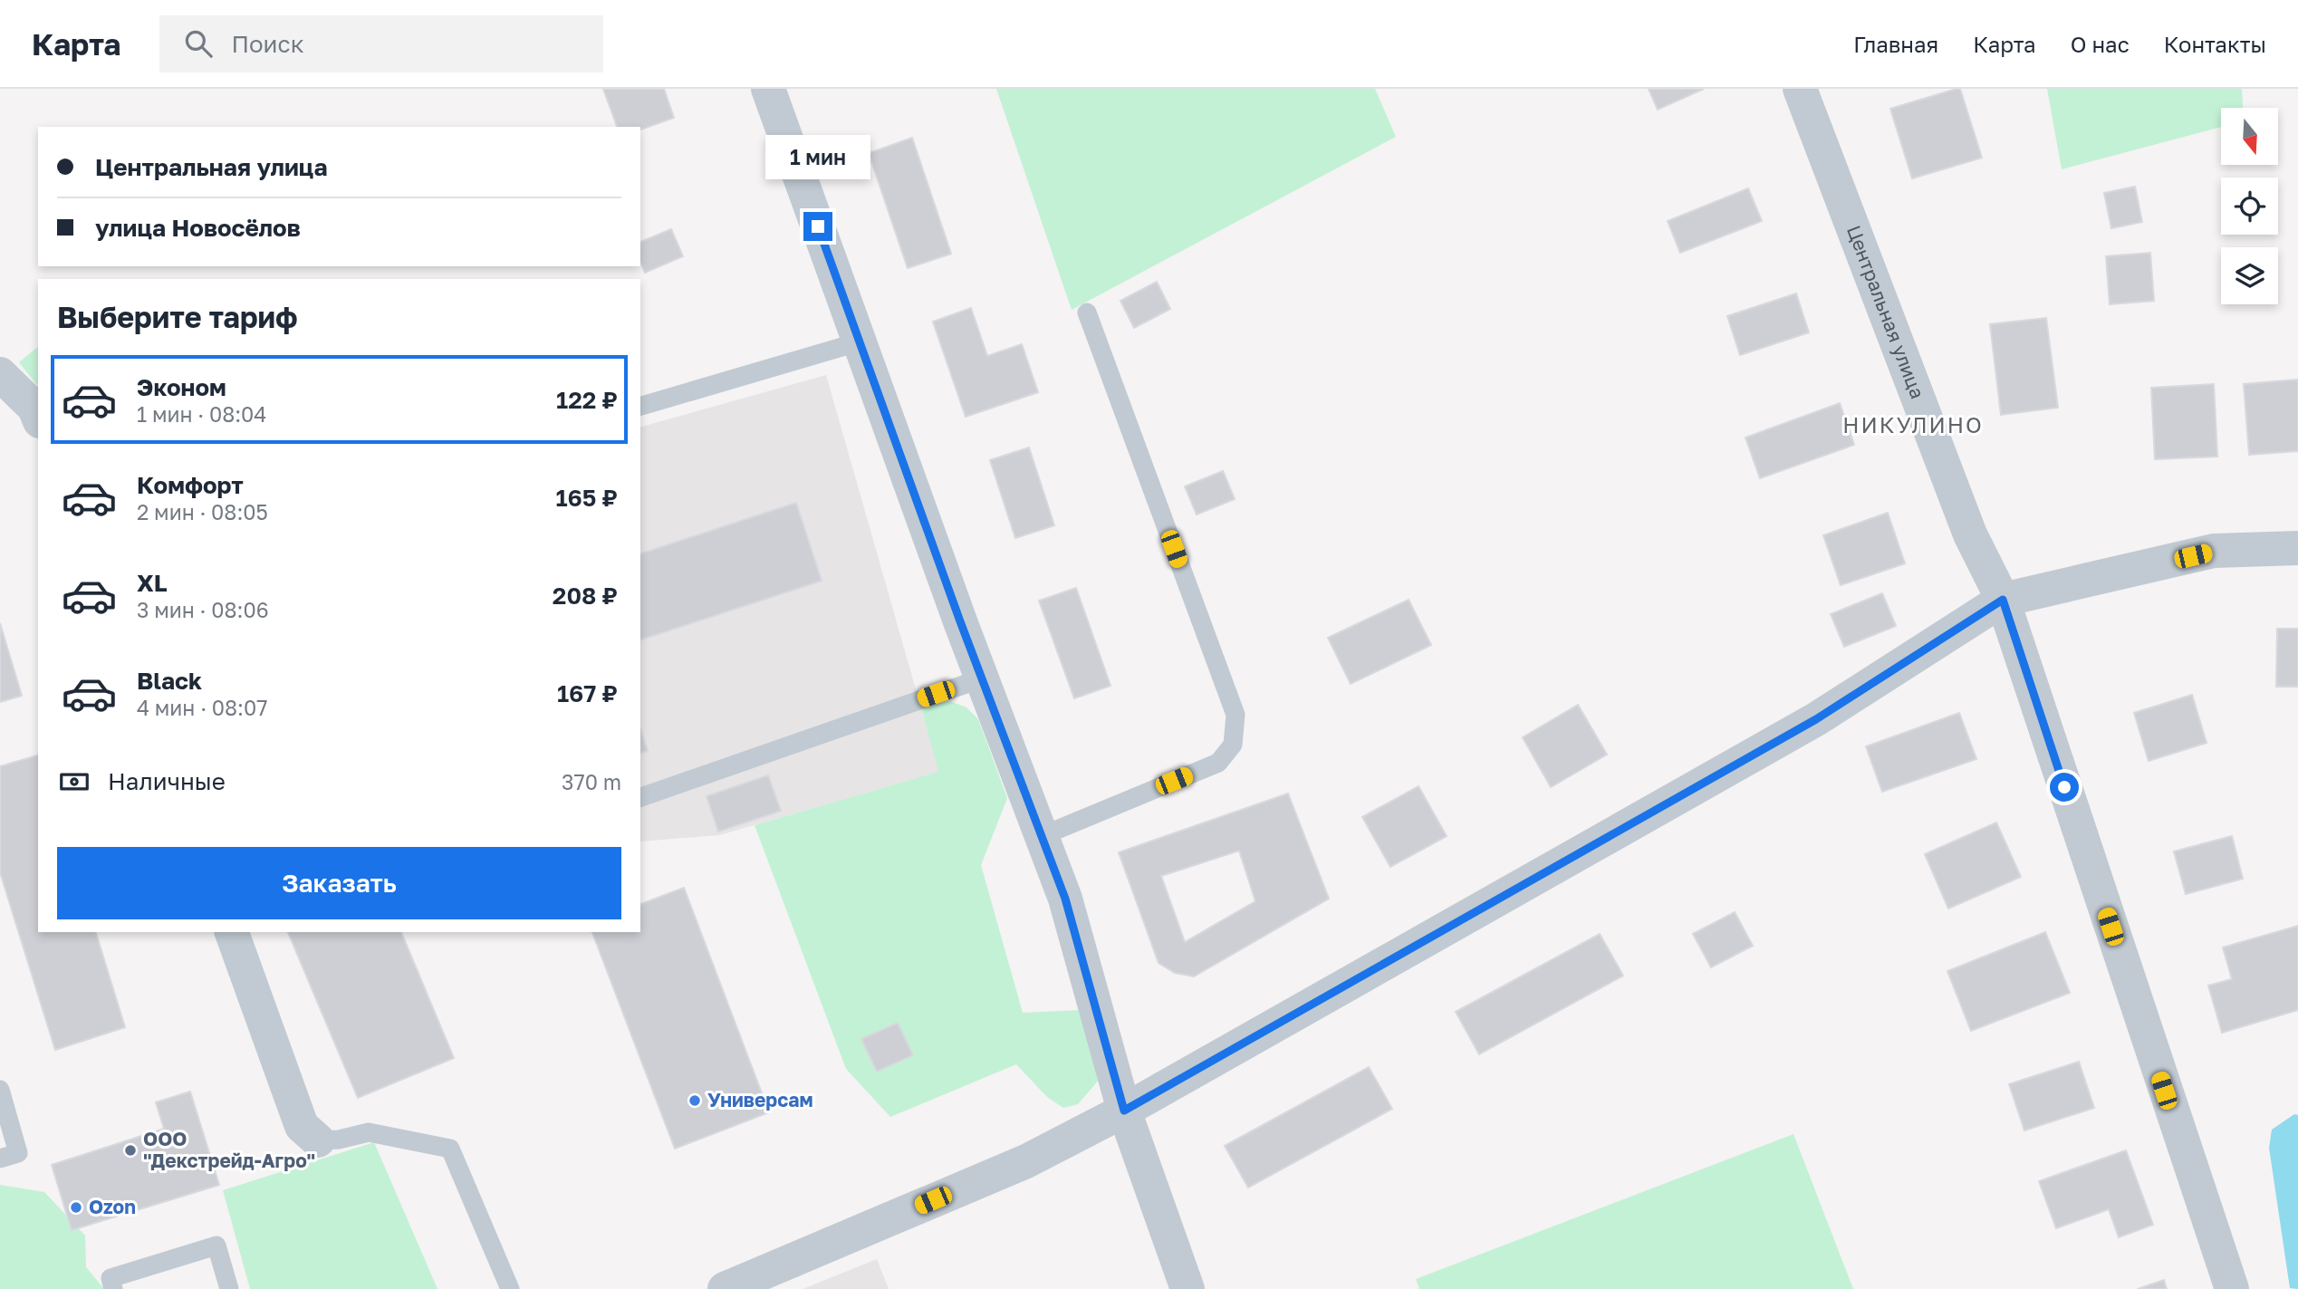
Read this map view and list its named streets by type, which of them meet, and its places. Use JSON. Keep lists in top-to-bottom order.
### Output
{
  "streets": {
    "street": ["Центральная улица"]
  },
  "districts": ["НИКУЛИНО"],
  "places": ["Универсам", "ООО \"Декстрейд-Агро\"", "Ozon"],
  "north": "bottom",
  "page": {
    "header": "Карта",
    "search": "Поиск",
    "nav": [
      "Главная",
      "Карта",
      "О нас",
      "Контакты"
    ],
    "banner": ["Центральная улица", "улица Новосёлов"],
    "bubble": "1 мин",
    "heading": "Выберите тариф",
    "list": [
      {
        "name": "Эконом",
        "note": "1 мин · 08:04",
        "value": "122 ₽"
      },
      {
        "name": "Комфорт",
        "note": "2 мин · 08:05",
        "value": "165 ₽"
      },
      {
        "name": "XL",
        "note": "3 мин · 08:06",
        "value": "208 ₽"
      },
      {
        "name": "Black",
        "note": "4 мин · 08:07",
        "value": "167 ₽"
      }
    ],
    "pay": ["Наличные", "370 m"],
    "buttons": "Заказать"
  }
}
